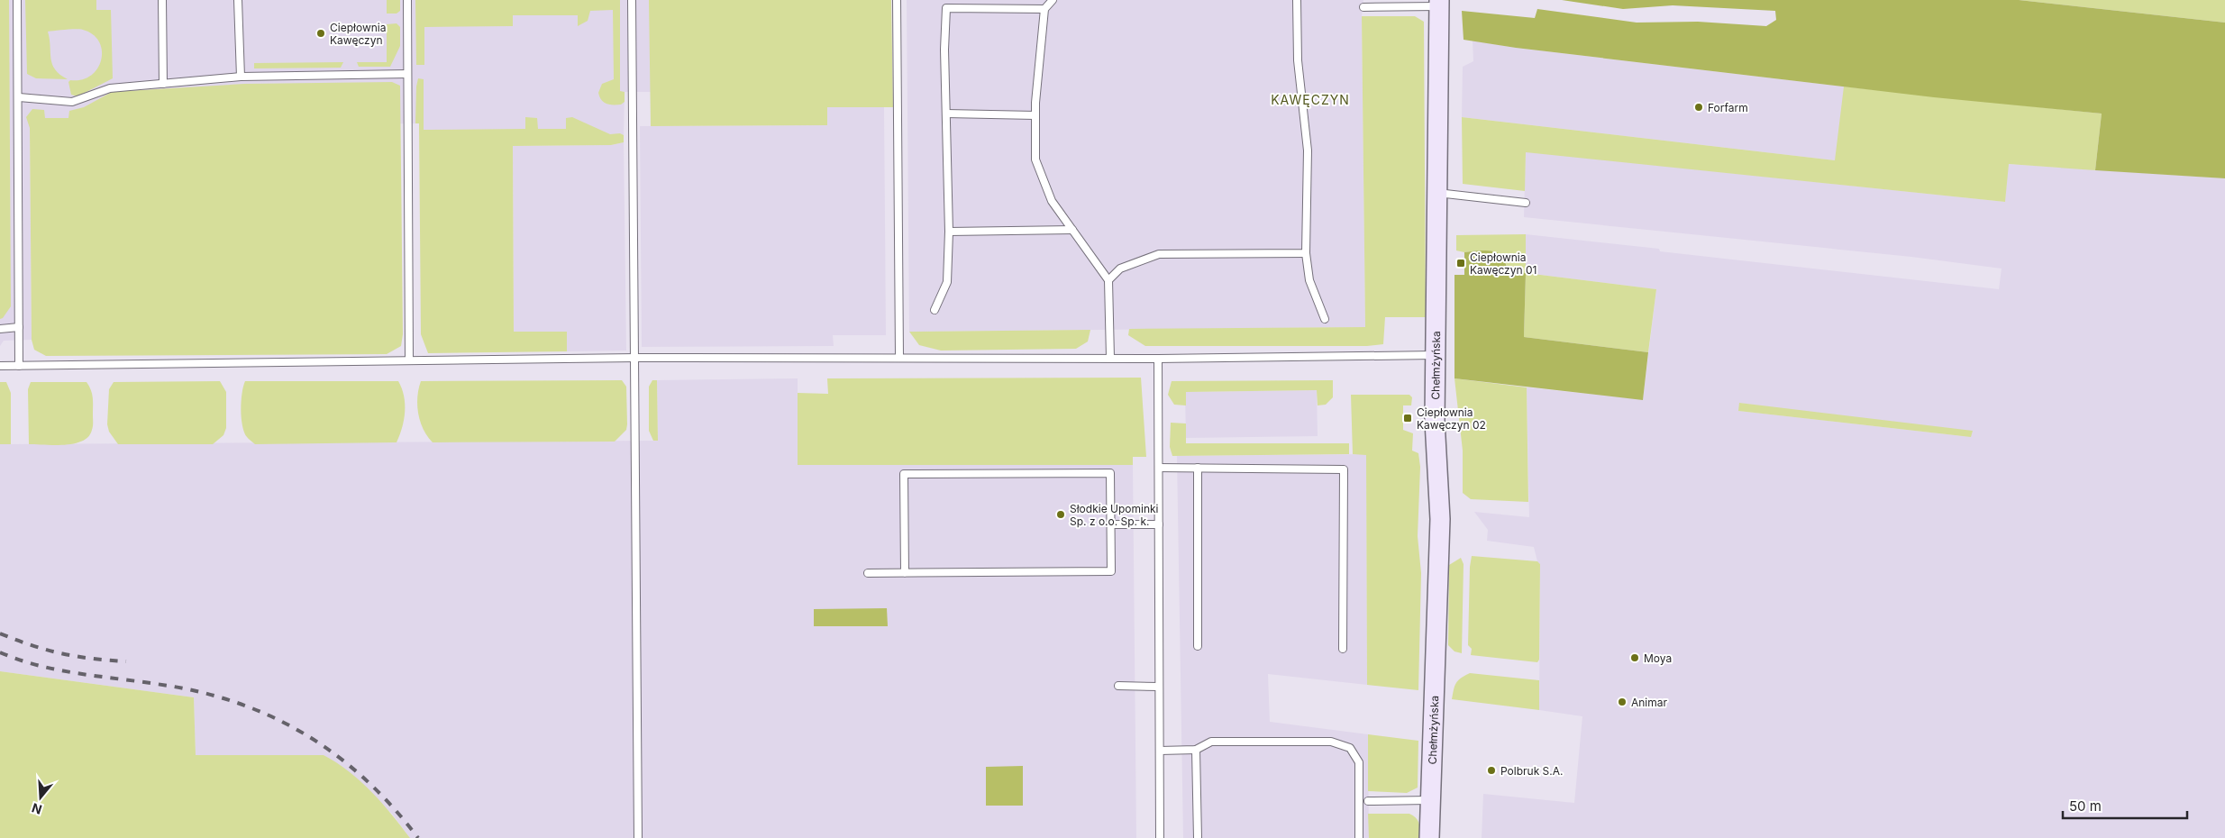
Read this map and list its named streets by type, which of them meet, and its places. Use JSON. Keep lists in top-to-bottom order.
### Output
{
  "streets": {
    "street": ["Chełmżyńska"]
  },
  "districts": ["KAWĘCZYN"],
  "places": {
    "other": [
      "Ciepłownia Kawęczyn",
      "Forfarm",
      "Słodkie Upominki Sp. z o.o. Sp. k.",
      "Moya",
      "Animar",
      "Polbruk S.A."
    ],
    "transit": ["Ciepłownia Kawęczyn 01", "Ciepłownia Kawęczyn 02"]
  },
  "scale_bar": "50 m",
  "north": "bottom"
}
